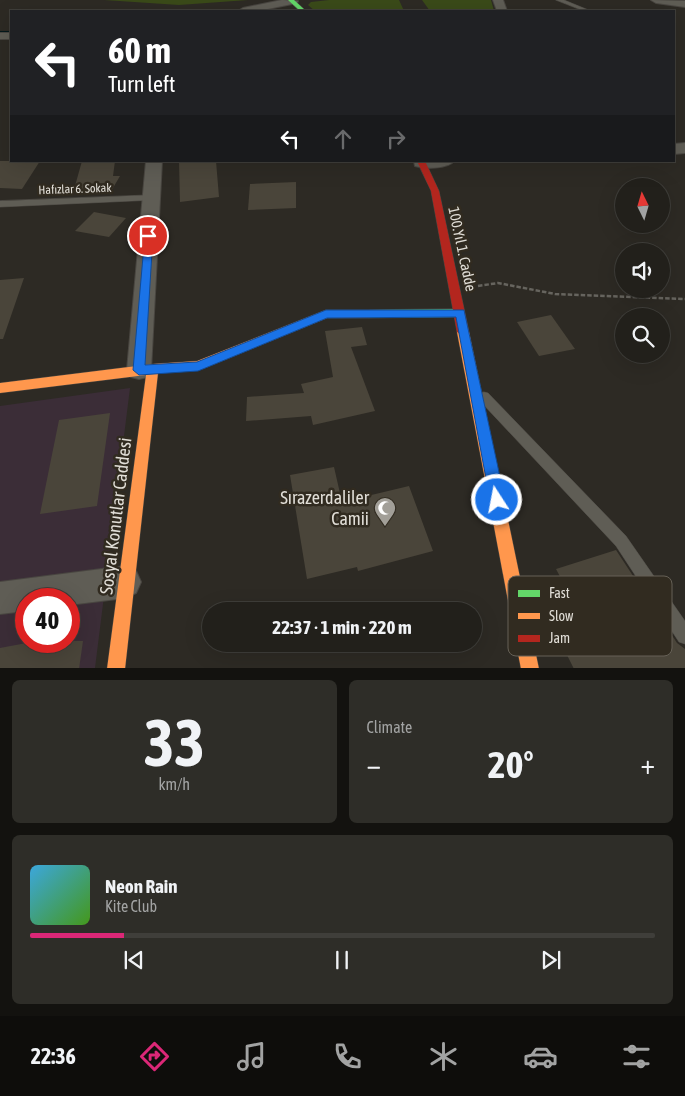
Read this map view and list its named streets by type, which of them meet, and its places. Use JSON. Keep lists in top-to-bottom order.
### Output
{
  "streets": {
    "street": ["100.Yıl 1. Cadde", "Sosyal Konutlar Caddesi"],
    "lane": ["Hafızlar 6. Sokak"]
  },
  "places": {
    "mosque": ["Sırazerdaliler Camii"]
  },
  "legend": ["Fast", "Slow", "Jam"],
  "north": "top",
  "page": {
    "turn": ["60 m", "Turn left"],
    "limit": "40",
    "trip": "22:37 · 1 min · 220 m",
    "tile": [
      ["33", "km/h"],
      "Climate"
    ],
    "heat": ["−", "20°", "+"],
    "song": ["Neon Rain", "Kite Club"],
    "tabs": "22:36"
  }
}
